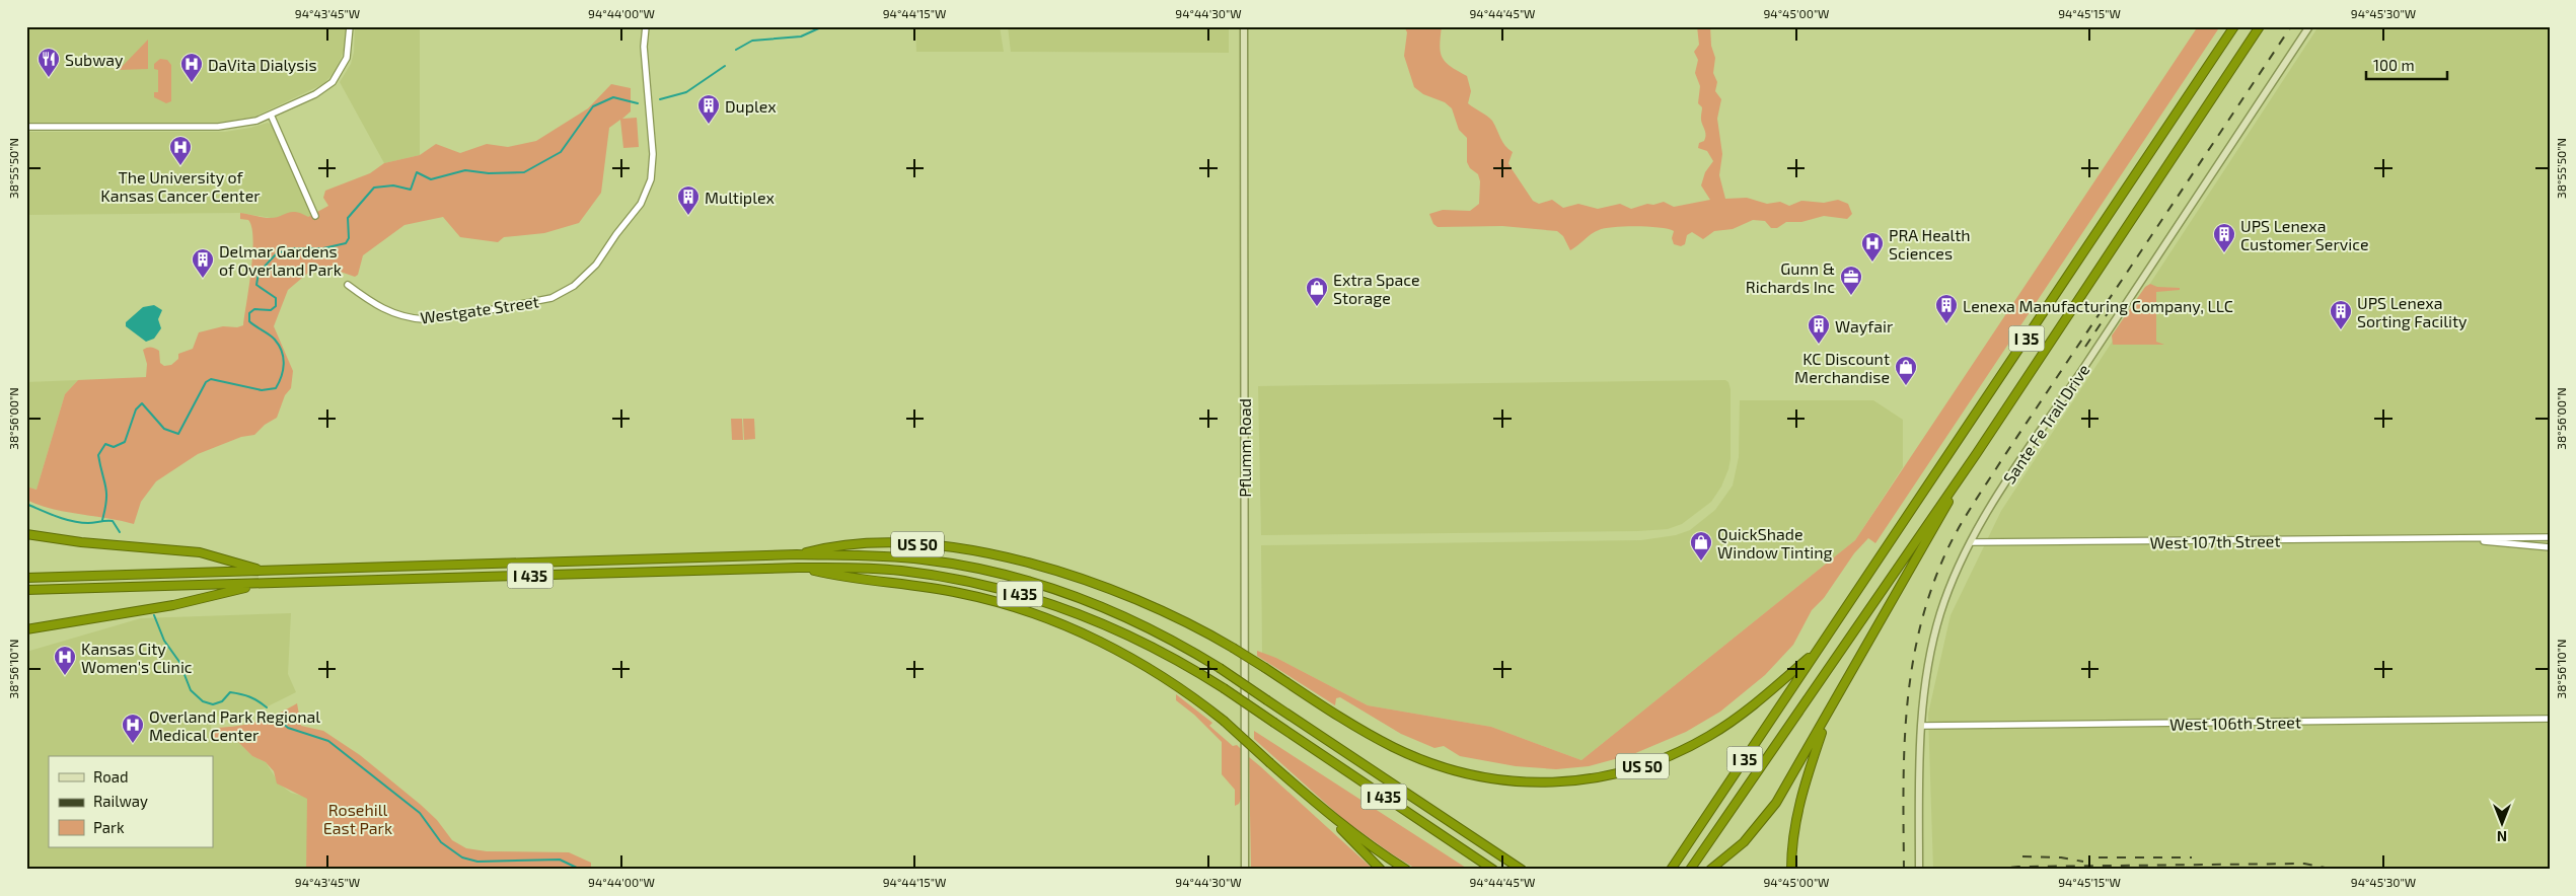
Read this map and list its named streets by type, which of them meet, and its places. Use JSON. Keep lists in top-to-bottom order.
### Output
{
  "streets": {
    "highway": ["I 35", "US 50", "I 435"],
    "main road": ["Sante Fe Trail Drive", "Pflumm Road"],
    "street": ["Westgate Street", "West 107th Street", "West 106th Street"]
  },
  "crossings": [
    ["I 35", "US 50"],
    ["Sante Fe Trail Drive", "West 107th Street"],
    ["Sante Fe Trail Drive", "West 106th Street"],
    ["US 50", "I 435"]
  ],
  "parks": ["Rosehill East Park"],
  "places": {
    "restaurant": ["Subway"],
    "hospital": [
      "DaVita Dialysis",
      "The University of Kansas Cancer Center",
      "PRA Health Sciences",
      "Kansas City Women's Clinic",
      "Overland Park Regional Medical Center"
    ],
    "building": [
      "Duplex",
      "Multiplex",
      "UPS Lenexa Customer Service",
      "Delmar Gardens of Overland Park",
      "Lenexa Manufacturing Company, LLC",
      "UPS Lenexa Sorting Facility",
      "Wayfair"
    ],
    "office": ["Gunn & Richards Inc"],
    "shop": ["Extra Space Storage", "KC Discount Merchandise", "QuickShade Window Tinting"]
  },
  "legend": ["Road", "Railway", "Park"],
  "scale_bar": "100 m",
  "north": "bottom",
  "coordinates": [
    "94°43'45\"W",
    "94°44'00\"W",
    "94°44'15\"W",
    "94°44'30\"W",
    "94°44'45\"W",
    "94°45'00\"W",
    "94°45'15\"W",
    "94°45'30\"W",
    "38°55'50\"N",
    "38°56'00\"N",
    "38°56'10\"N"
  ]
}
